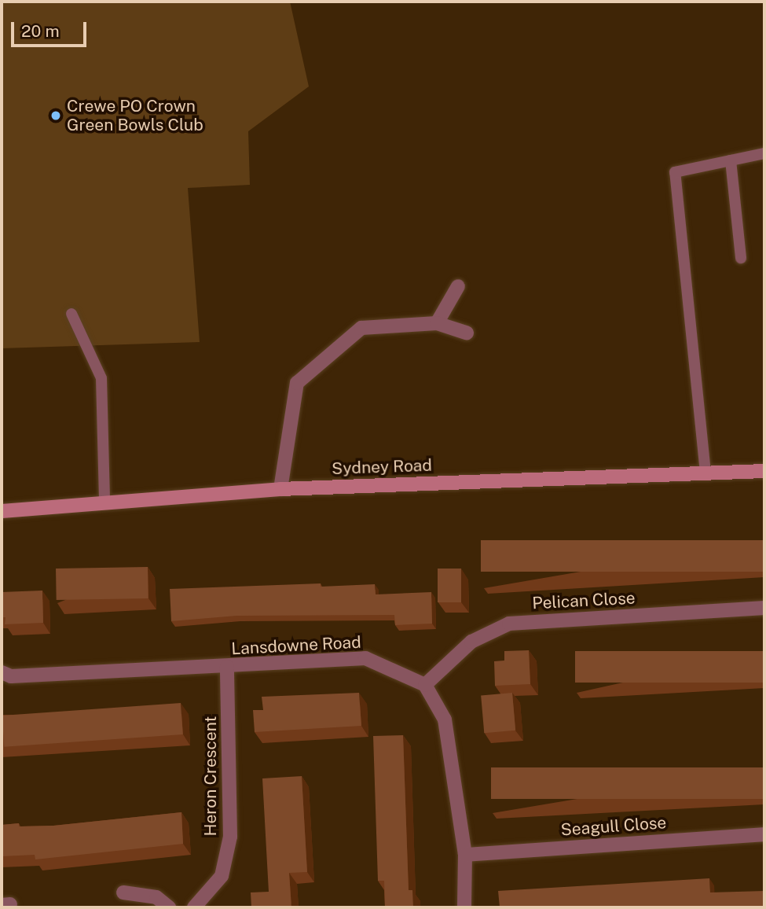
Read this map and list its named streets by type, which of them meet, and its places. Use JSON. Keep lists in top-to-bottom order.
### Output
{
  "streets": {
    "street": [
      "Sydney Road",
      "Pelican Close",
      "Lansdowne Road",
      "Heron Crescent",
      "Seagull Close"
    ]
  },
  "crossings": [
    ["Pelican Close", "Lansdowne Road"],
    ["Lansdowne Road", "Heron Crescent"]
  ],
  "places": ["Crewe PO Crown Green Bowls Club"],
  "scale_bar": "20 m"
}
